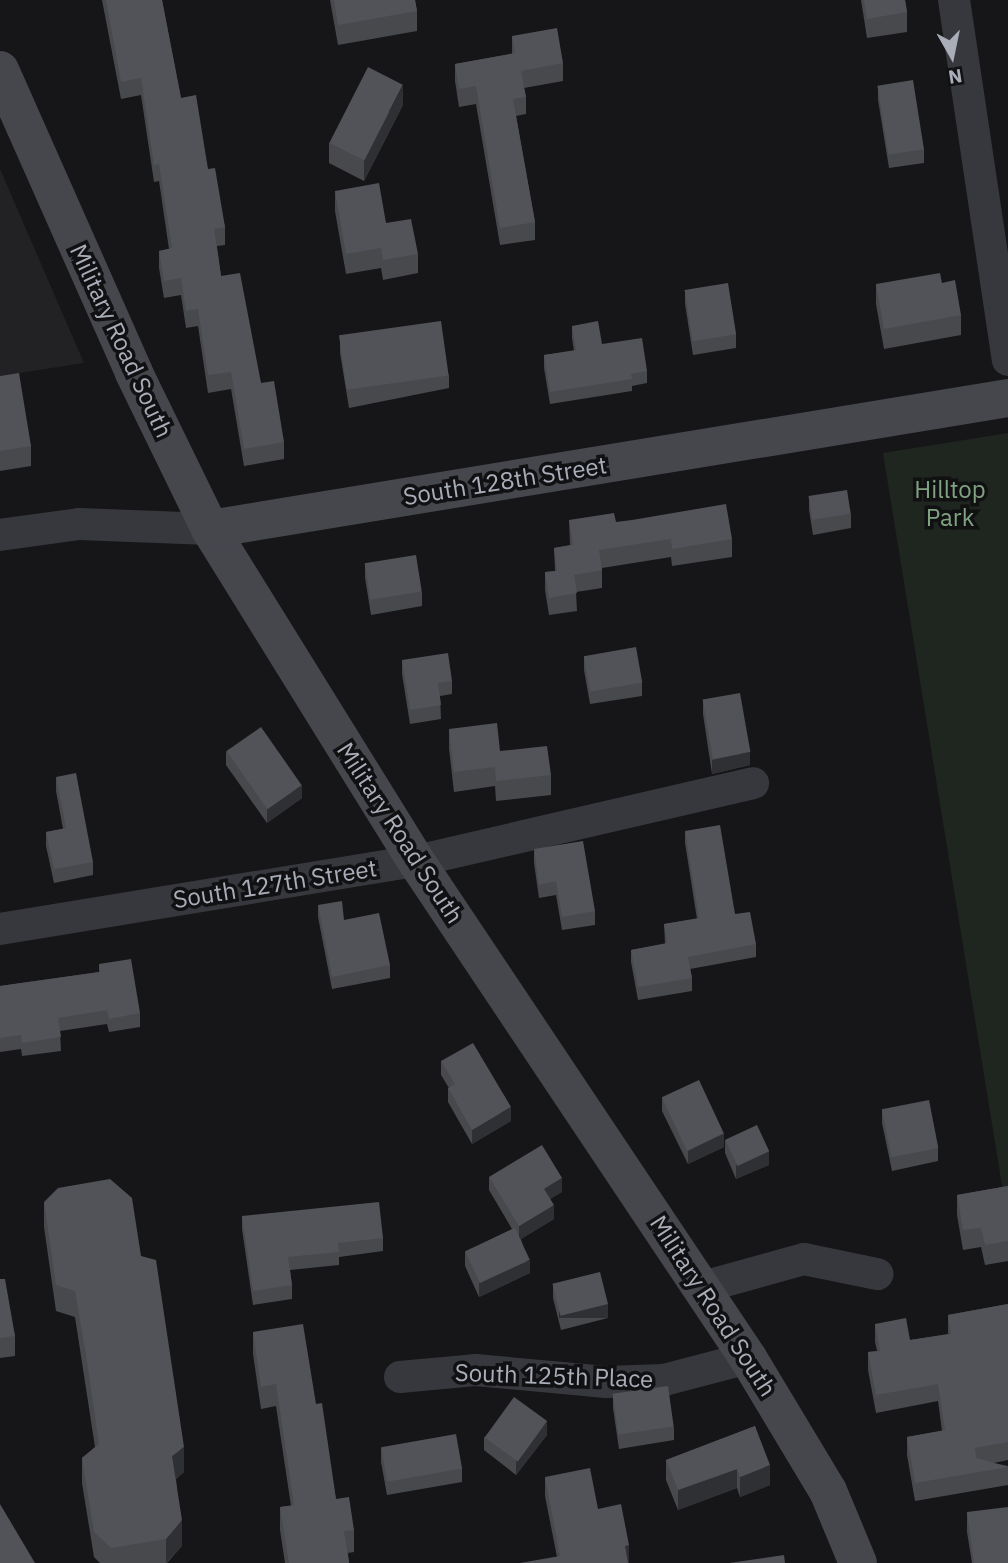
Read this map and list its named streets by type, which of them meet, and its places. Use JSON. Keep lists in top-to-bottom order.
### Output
{
  "streets": {
    "street": [
      "Military Road South",
      "South 128th Street",
      "South 127th Street",
      "South 125th Place"
    ]
  },
  "crossings": [
    ["Military Road South", "South 128th Street"],
    ["Military Road South", "South 127th Street"],
    ["Military Road South", "South 125th Place"]
  ],
  "parks": ["Hilltop Park"],
  "north": "bottom"
}
